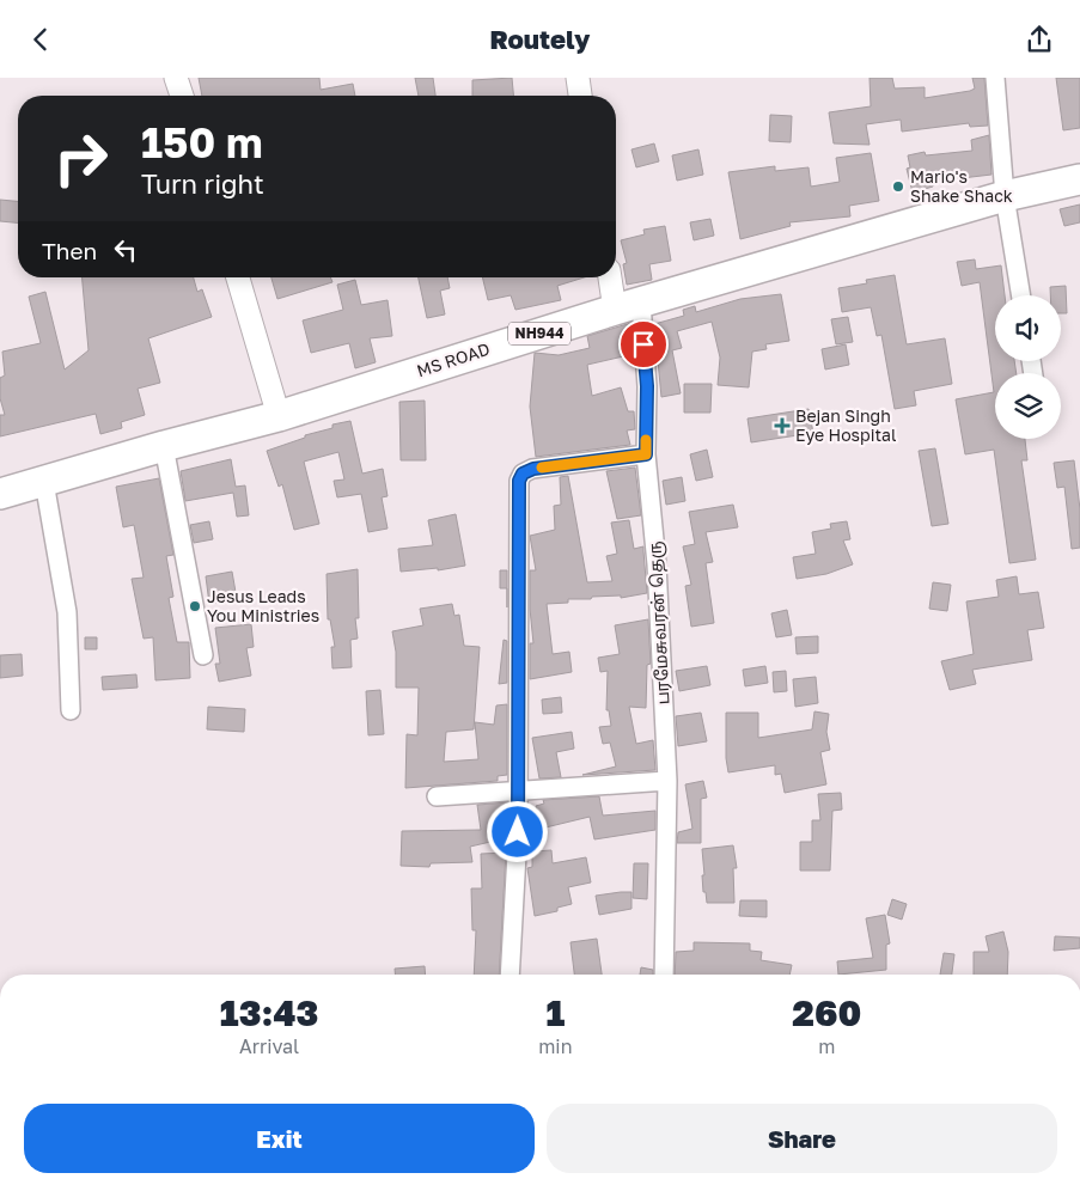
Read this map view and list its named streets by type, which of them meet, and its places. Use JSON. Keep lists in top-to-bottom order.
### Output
{
  "streets": {
    "highway": ["NH944", "MS ROAD"],
    "street": ["பரமேசுவரன் தெரு"]
  },
  "crossings": [
    ["MS ROAD", "பரமேசுவரன் தெரு"]
  ],
  "places": {
    "other": ["Mario's Shake Shack", "Jesus Leads You Ministries"],
    "health": ["Bejan Singh Eye Hospital"]
  },
  "page": {
    "header": "Routely",
    "turn": ["150 m", "Turn right"],
    "then": "Then",
    "eta": [
      "13:43",
      "Arrival",
      "1",
      "min",
      "260",
      "m"
    ],
    "buttons": ["Exit", "Share"]
  }
}
